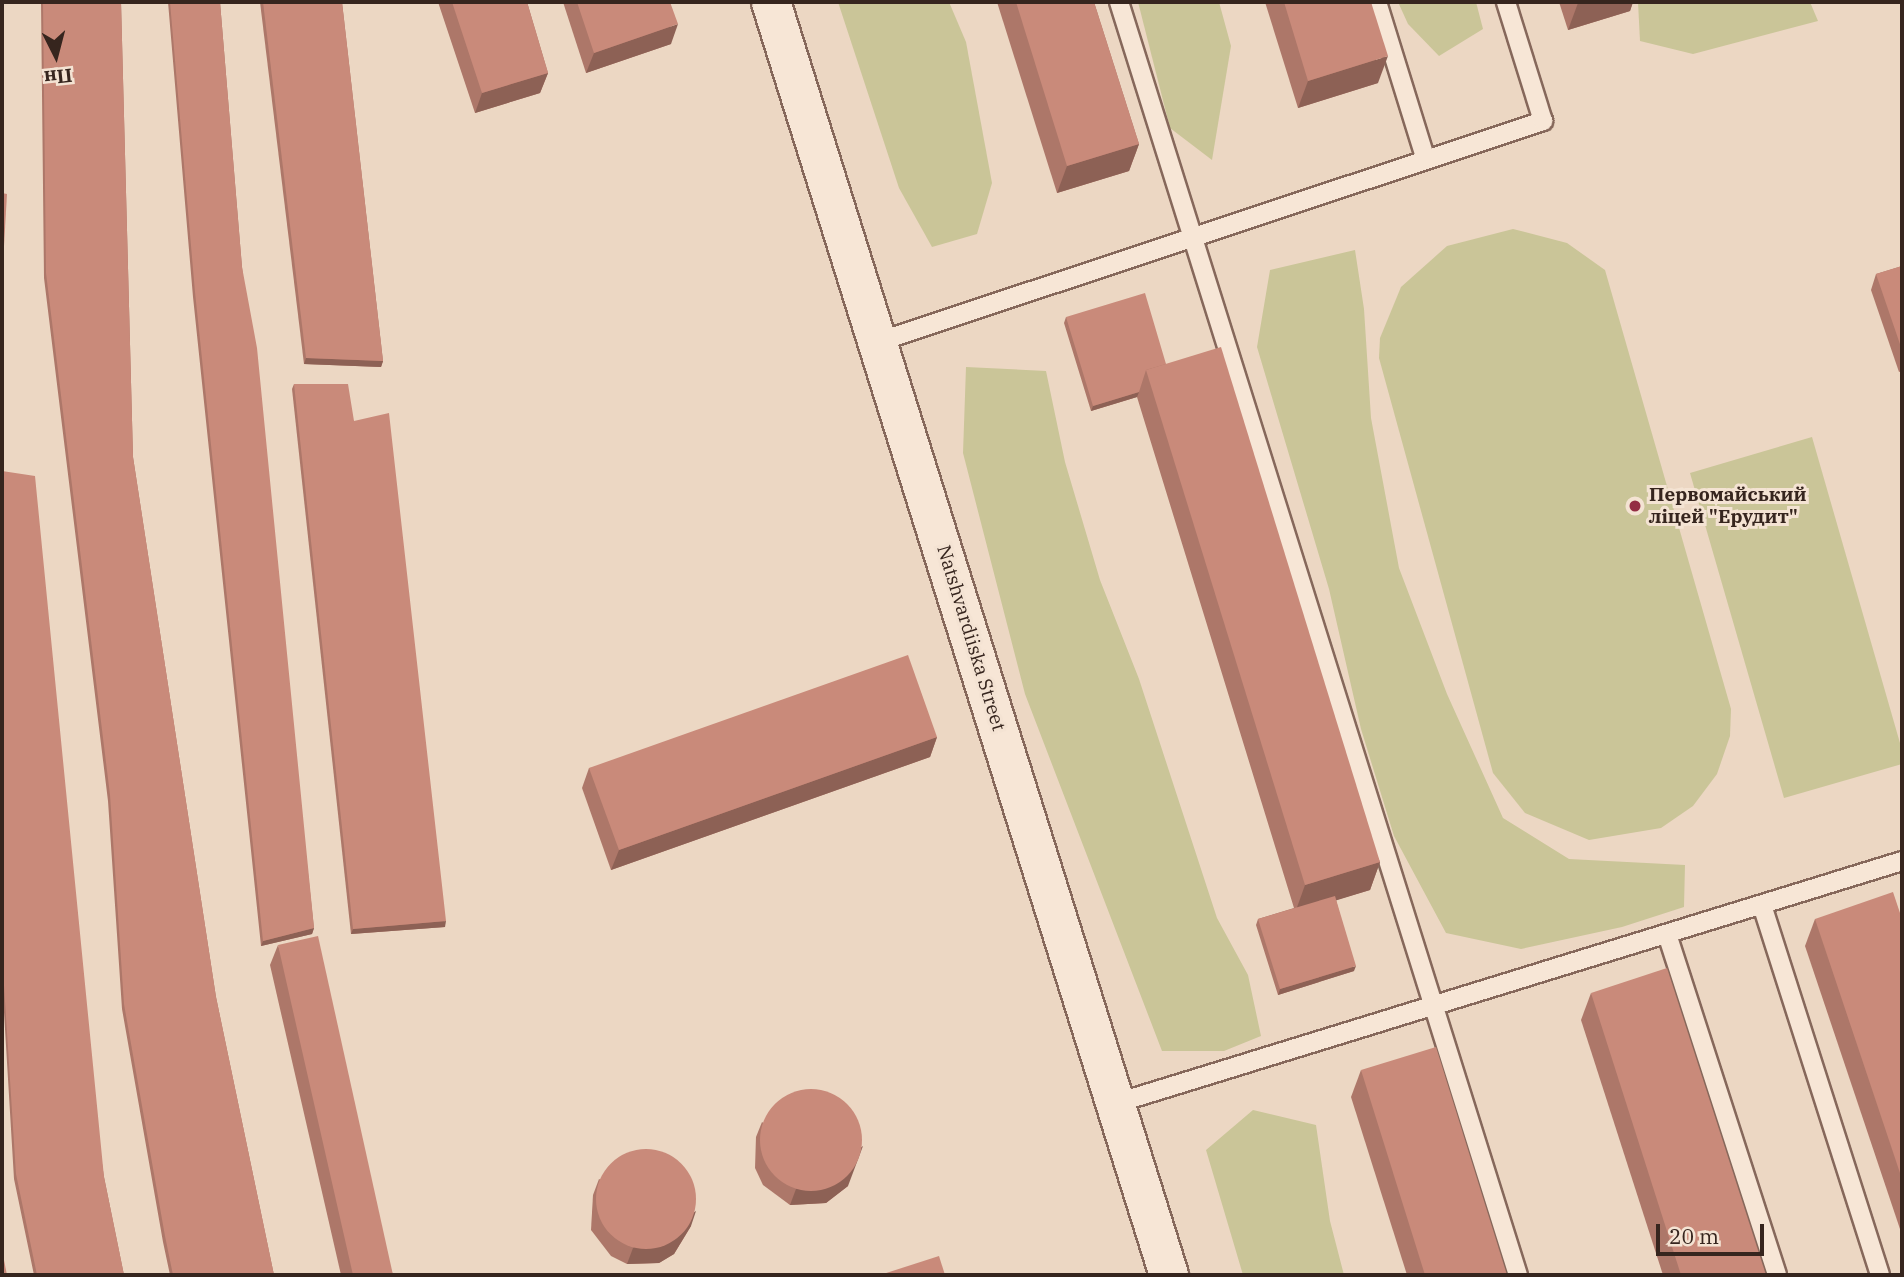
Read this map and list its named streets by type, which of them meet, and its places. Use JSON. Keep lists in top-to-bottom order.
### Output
{
  "streets": {
    "street": ["Natshvardiiska Street"]
  },
  "places": ["Первомайський ліцей \"Ерудит\""],
  "scale_bar": "20 m",
  "north": "bottom"
}
